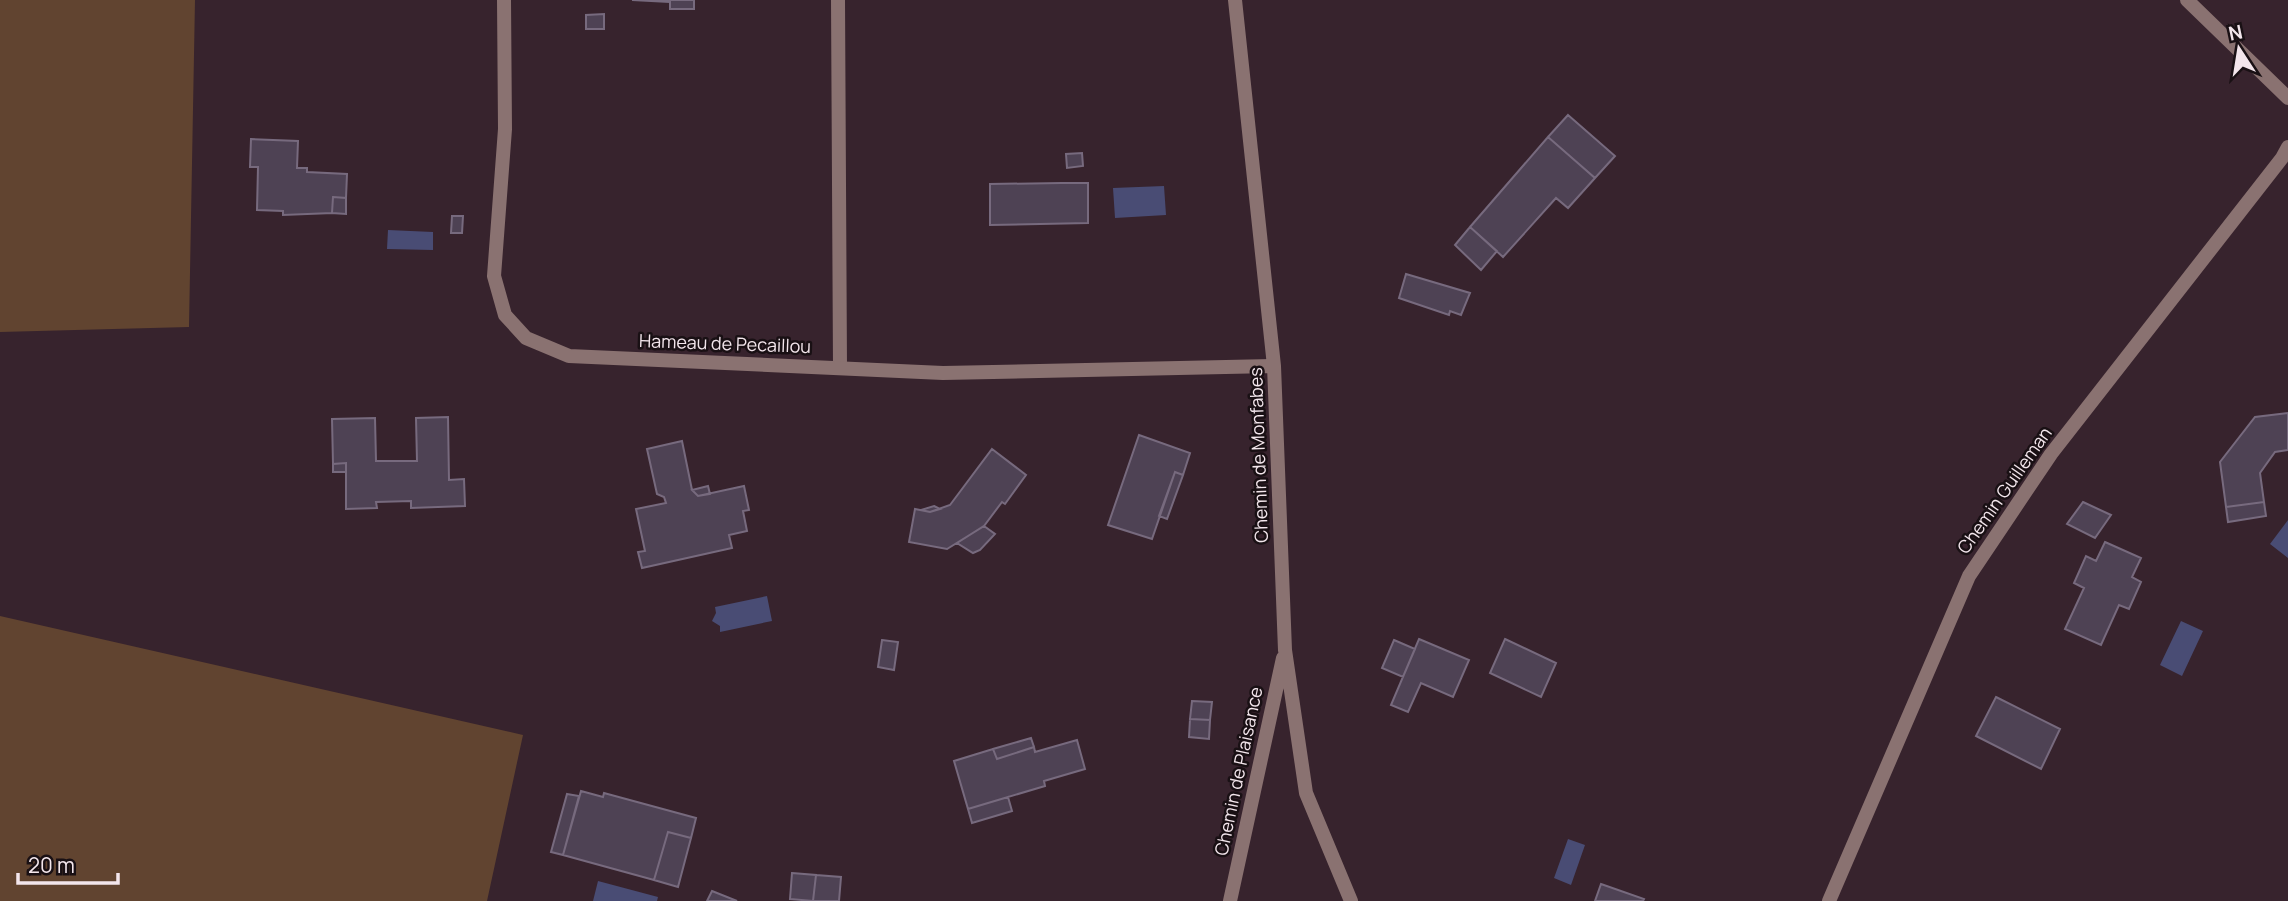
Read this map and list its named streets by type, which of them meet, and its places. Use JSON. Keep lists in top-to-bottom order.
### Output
{
  "streets": {
    "street": [
      "Hameau de Pecaillou",
      "Chemin de Monfabes",
      "Chemin Guilleman",
      "Chemin de Plaisance"
    ]
  },
  "crossings": [
    ["Hameau de Pecaillou", "Chemin de Monfabes"],
    ["Chemin de Monfabes", "Chemin de Plaisance"]
  ],
  "scale_bar": "20 m",
  "north": "top"
}
